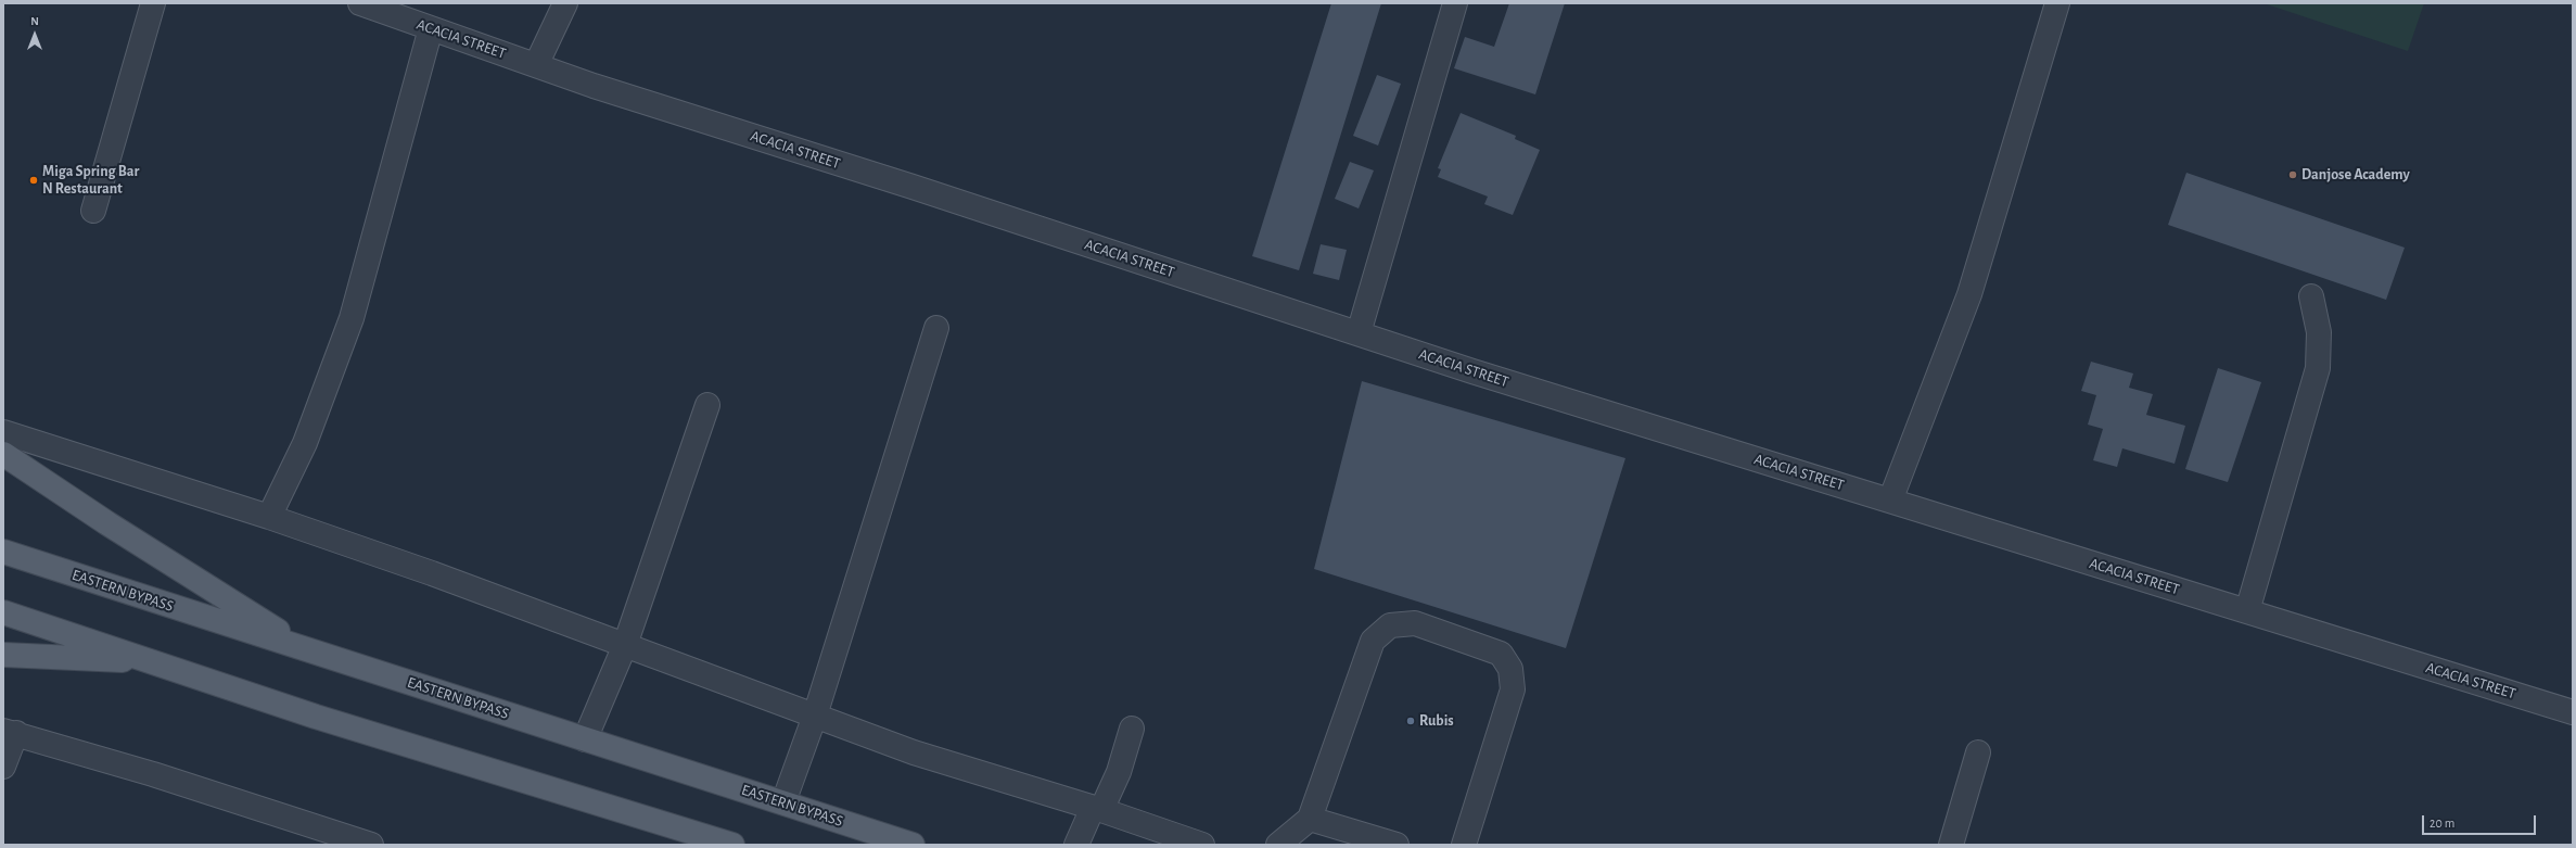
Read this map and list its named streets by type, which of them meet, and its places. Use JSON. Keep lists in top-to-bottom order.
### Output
{
  "streets": {
    "main road": ["EASTERN BYPASS"],
    "street": ["ACACIA STREET"]
  },
  "places": ["Danjose Academy", "Miga Spring Bar N Restaurant", "Rubis"],
  "scale_bar": "20 m",
  "north": "top"
}
